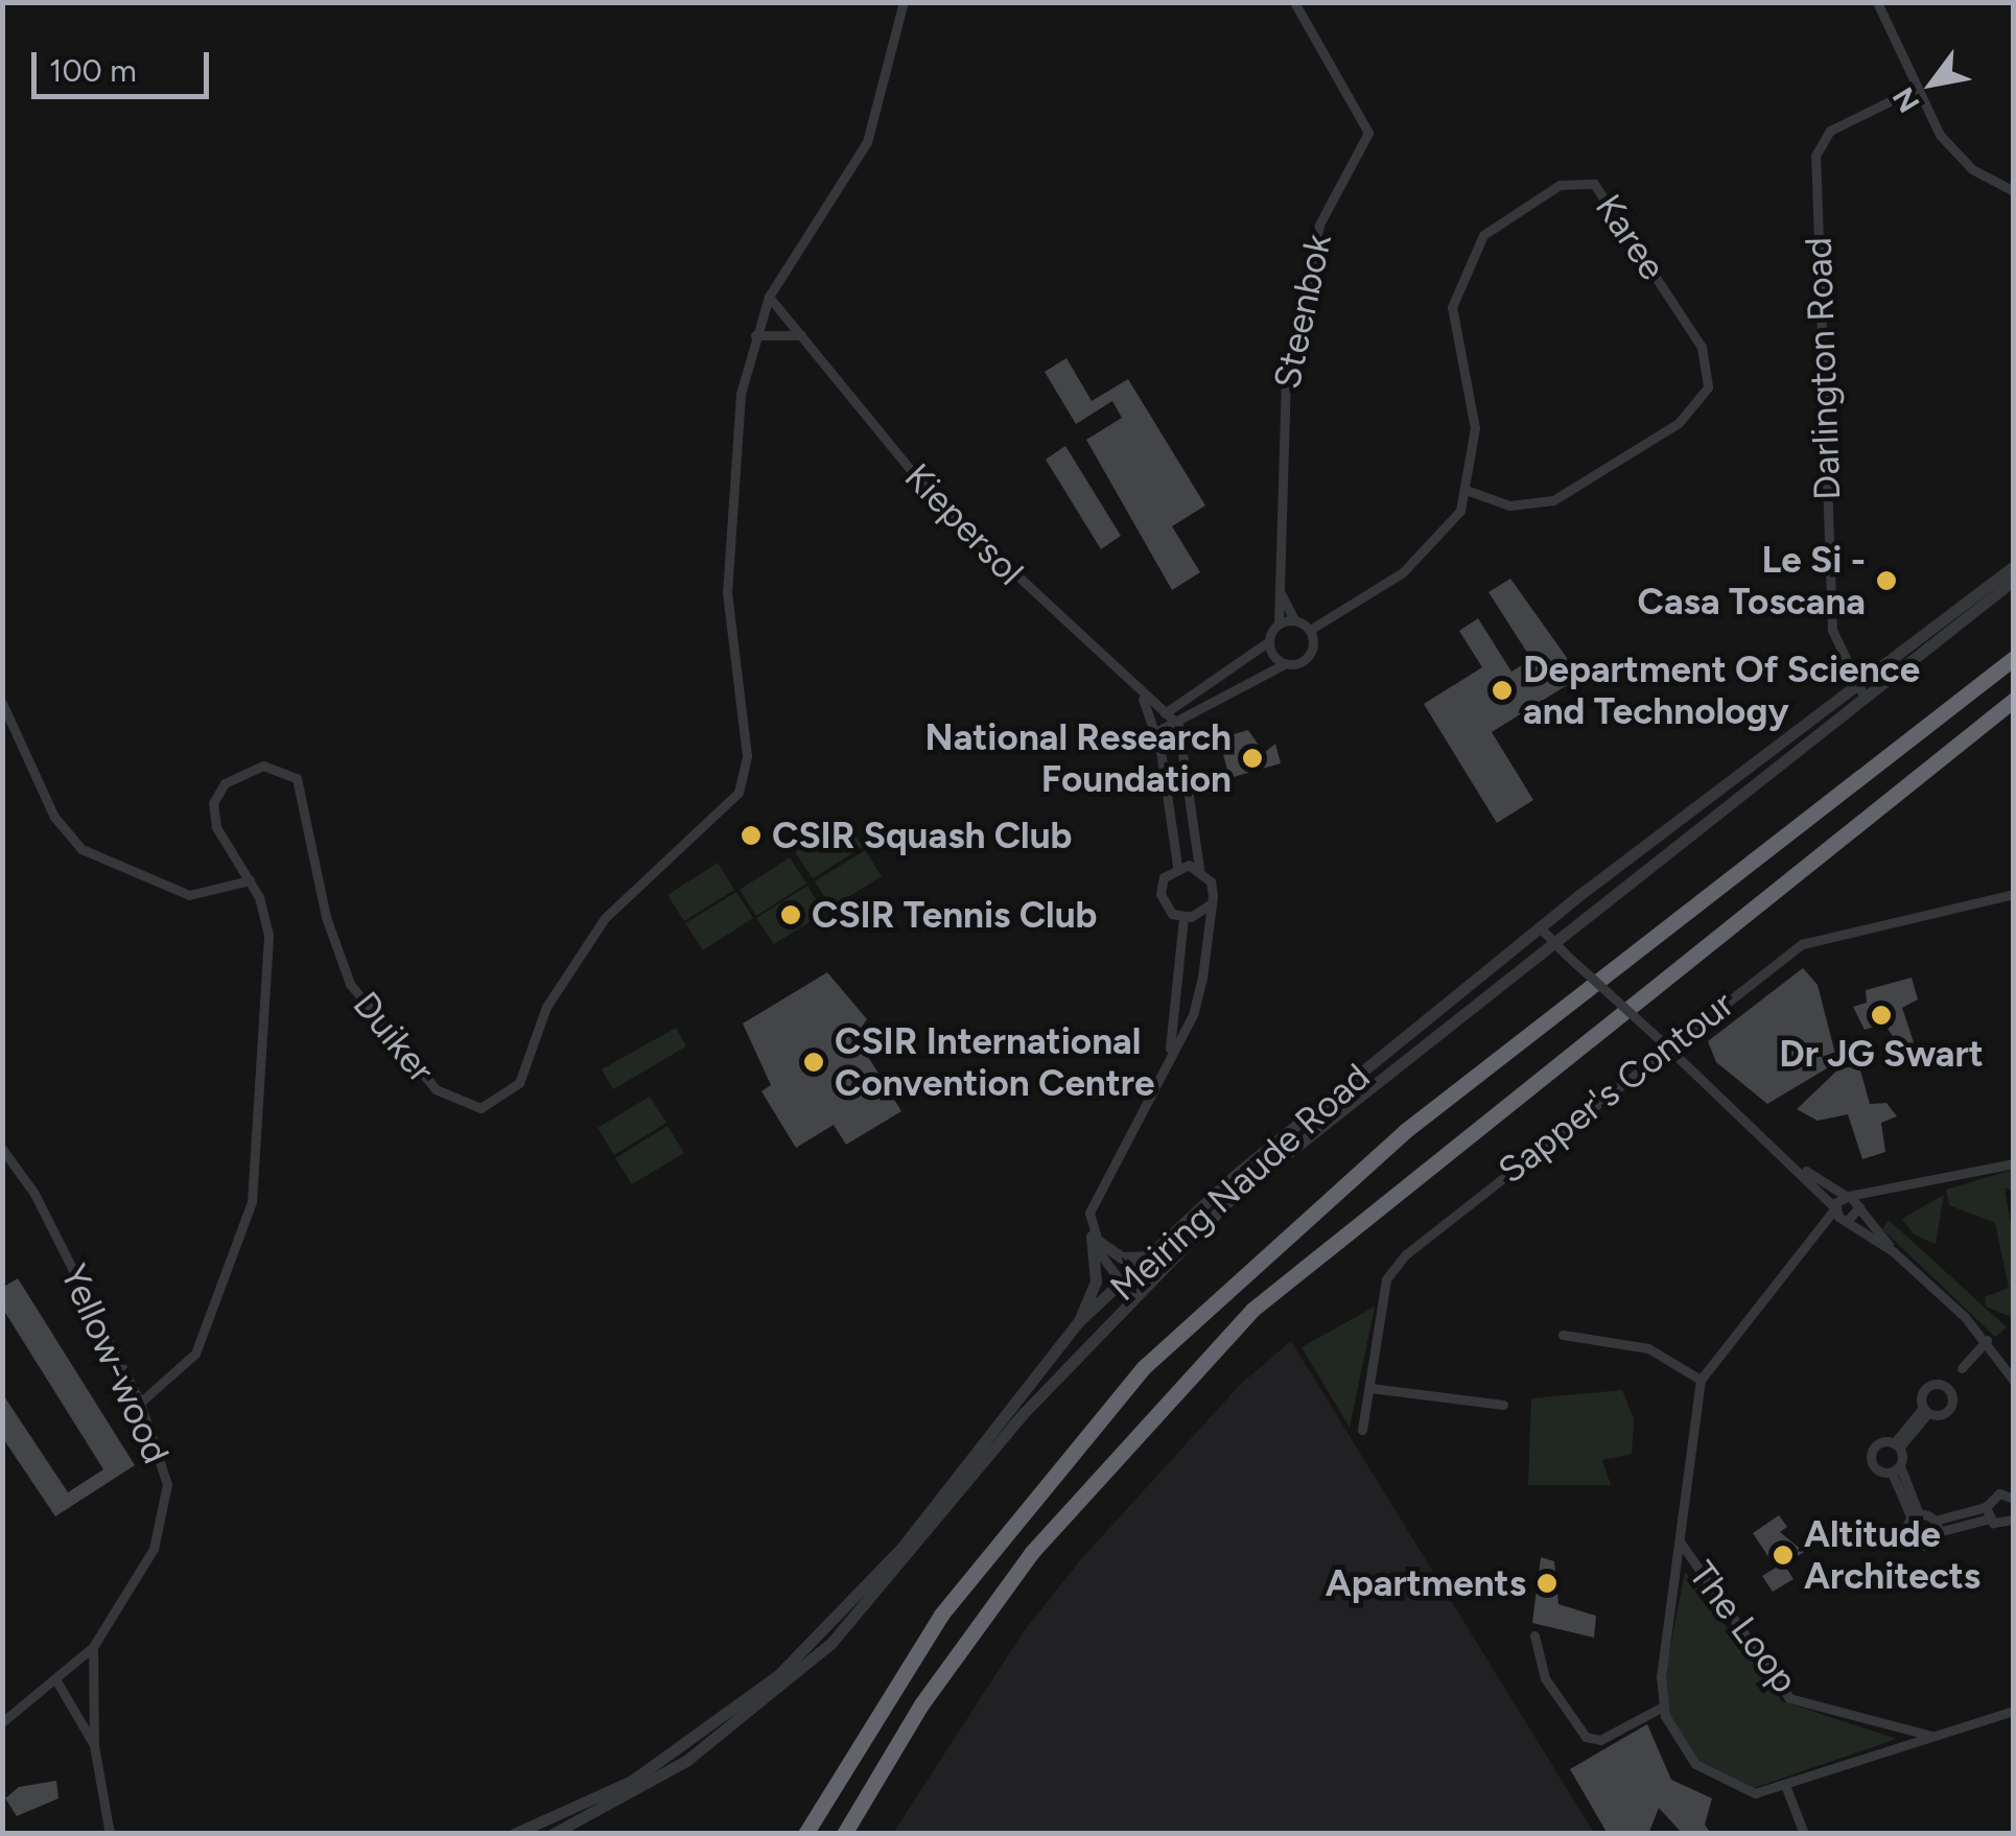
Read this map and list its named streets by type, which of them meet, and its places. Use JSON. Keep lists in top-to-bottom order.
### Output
{
  "streets": {
    "street": [
      "Karee",
      "Steenbok",
      "Darlington Road",
      "Kiepersol",
      "Duiker",
      "Sapper's Contour",
      "Meiring Naude Road",
      "Yellow-wood",
      "The Loop"
    ]
  },
  "crossings": [
    ["Darlington Road", "Meiring Naude Road"],
    ["Kiepersol", "Duiker"],
    ["Duiker", "Yellow-wood"]
  ],
  "places": [
    "Le Si - Casa Toscana",
    "Department Of Science and Technology",
    "National Research Foundation",
    "CSIR Squash Club",
    "CSIR Tennis Club",
    "Dr JG Swart",
    "CSIR International Convention Centre",
    "Altitude Architects",
    "Apartments"
  ],
  "scale_bar": "100 m",
  "north": "bottom left"
}
